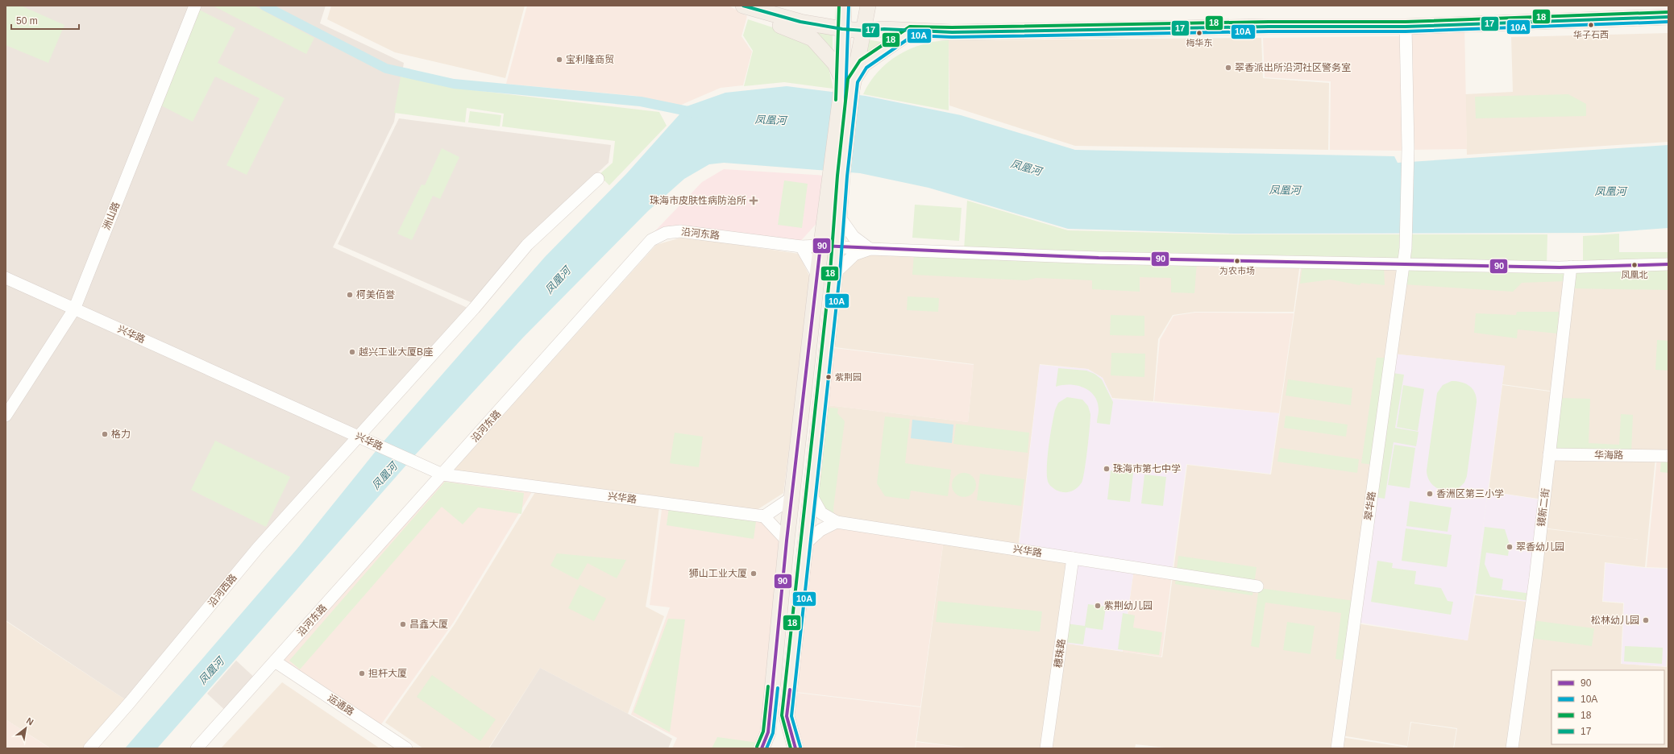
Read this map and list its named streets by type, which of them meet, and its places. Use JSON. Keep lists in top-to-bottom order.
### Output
{
  "streets": {
    "street": [
      "洲山路",
      "沿河东路",
      "兴华路",
      "华海路",
      "翠华路",
      "镜新二街",
      "沿河西路",
      "穗珠路",
      "运通路"
    ]
  },
  "crossings": [
    ["洲山路", "兴华路"],
    ["沿河东路", "兴华路"],
    ["沿河东路", "运通路"],
    ["兴华路", "沿河西路"],
    ["兴华路", "穗珠路"],
    ["华海路", "镜新二街"]
  ],
  "water": ["凤凰河"],
  "places": {
    "other": [
      "华子石西",
      "梅华东",
      "宝利隆商贸",
      "翠香派出所沿河社区警务室",
      "为农市场",
      "凤凰北",
      "柯美佰誉",
      "越兴工业大厦B座",
      "紫荆园",
      "格力",
      "珠海市第七中学",
      "香洲区第三小学",
      "翠香幼儿园",
      "狮山工业大厦",
      "紫荆幼儿园",
      "松林幼儿园",
      "昌鑫大厦",
      "担杆大厦"
    ],
    "health": ["珠海市皮肤性病防治所"]
  },
  "lines": [
    "transit line 10A",
    "transit line 18",
    "transit line 17",
    "transit line 90"
  ],
  "legend": [
    "90",
    "10A",
    "18",
    "17"
  ],
  "scale_bar": "50 m",
  "north": "top right"
}
